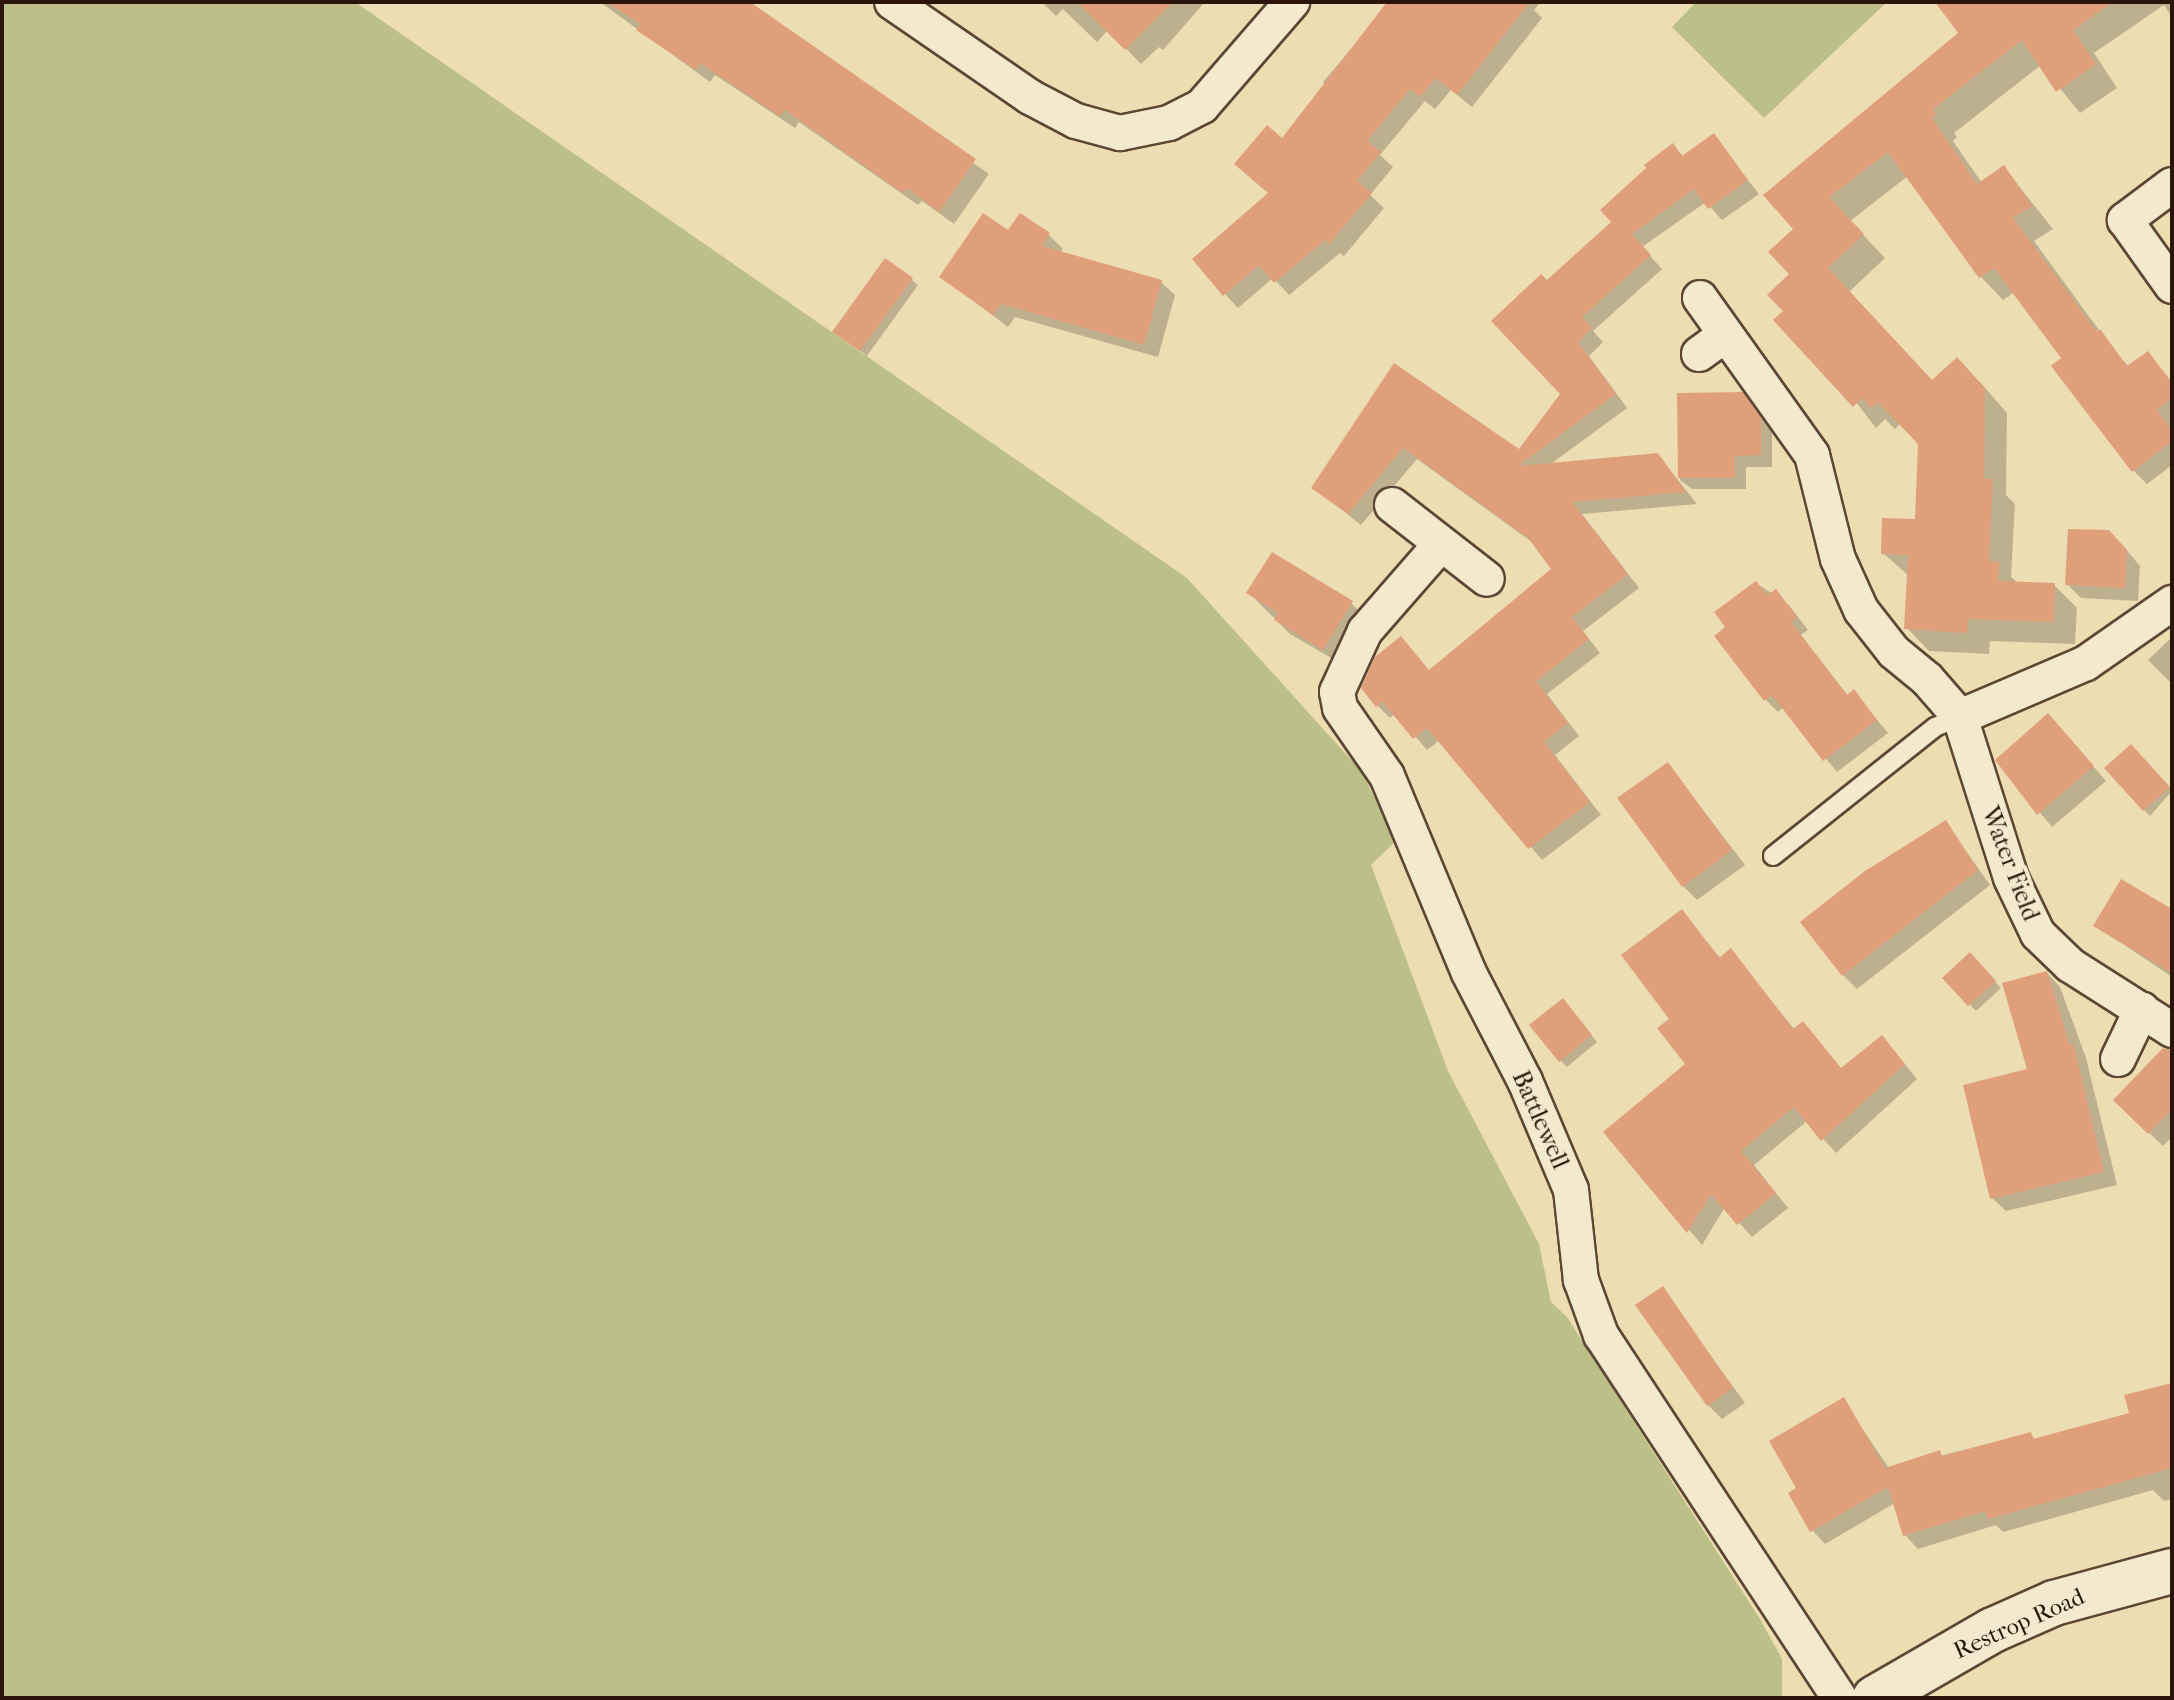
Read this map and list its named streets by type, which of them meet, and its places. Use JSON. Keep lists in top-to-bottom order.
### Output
{
  "streets": {
    "street": ["Water Field", "Battlewell", "Restrop Road"]
  }
}
